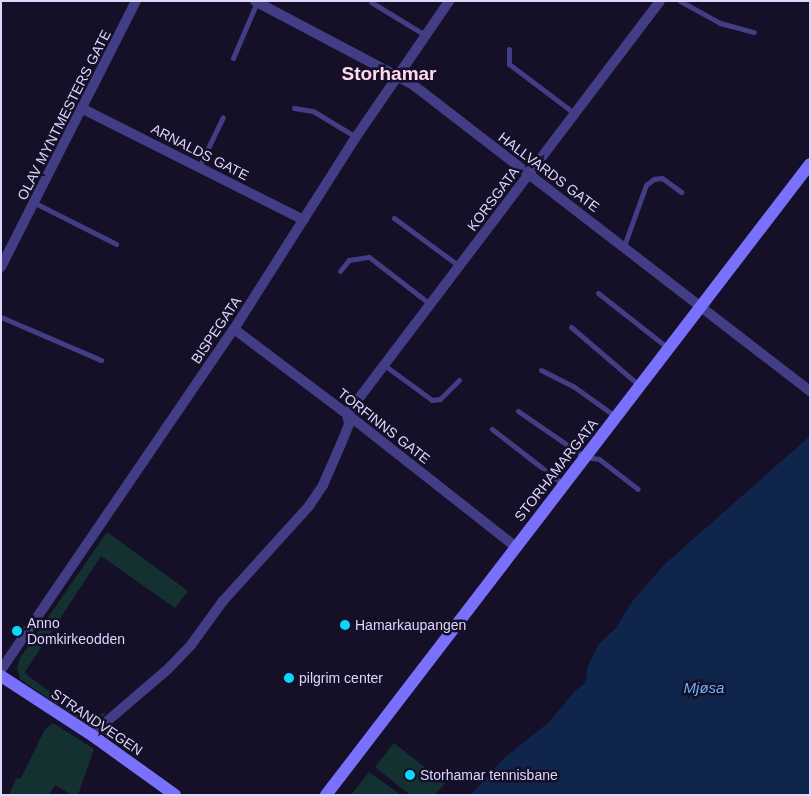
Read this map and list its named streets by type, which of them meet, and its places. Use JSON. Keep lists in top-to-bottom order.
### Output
{
  "streets": {
    "main road": ["STORHAMARGATA", "STRANDVEGEN"],
    "street": [
      "OLAV MYNTMESTERS GATE",
      "ARNALDS GATE",
      "HALLVARDS GATE",
      "KORSGATA",
      "BISPEGATA",
      "TORFINNS GATE"
    ]
  },
  "crossings": [
    ["OLAV MYNTMESTERS GATE", "ARNALDS GATE"],
    ["ARNALDS GATE", "BISPEGATA"],
    ["HALLVARDS GATE", "KORSGATA"],
    ["HALLVARDS GATE", "BISPEGATA"],
    ["HALLVARDS GATE", "STORHAMARGATA"],
    ["KORSGATA", "TORFINNS GATE"],
    ["BISPEGATA", "TORFINNS GATE"],
    ["TORFINNS GATE", "STORHAMARGATA"]
  ],
  "districts": ["Storhamar"],
  "water": ["Mjøsa"],
  "places": [
    "Hamarkaupangen",
    "Anno Domkirkeodden",
    "pilgrim center",
    "Storhamar tennisbane"
  ]
}
